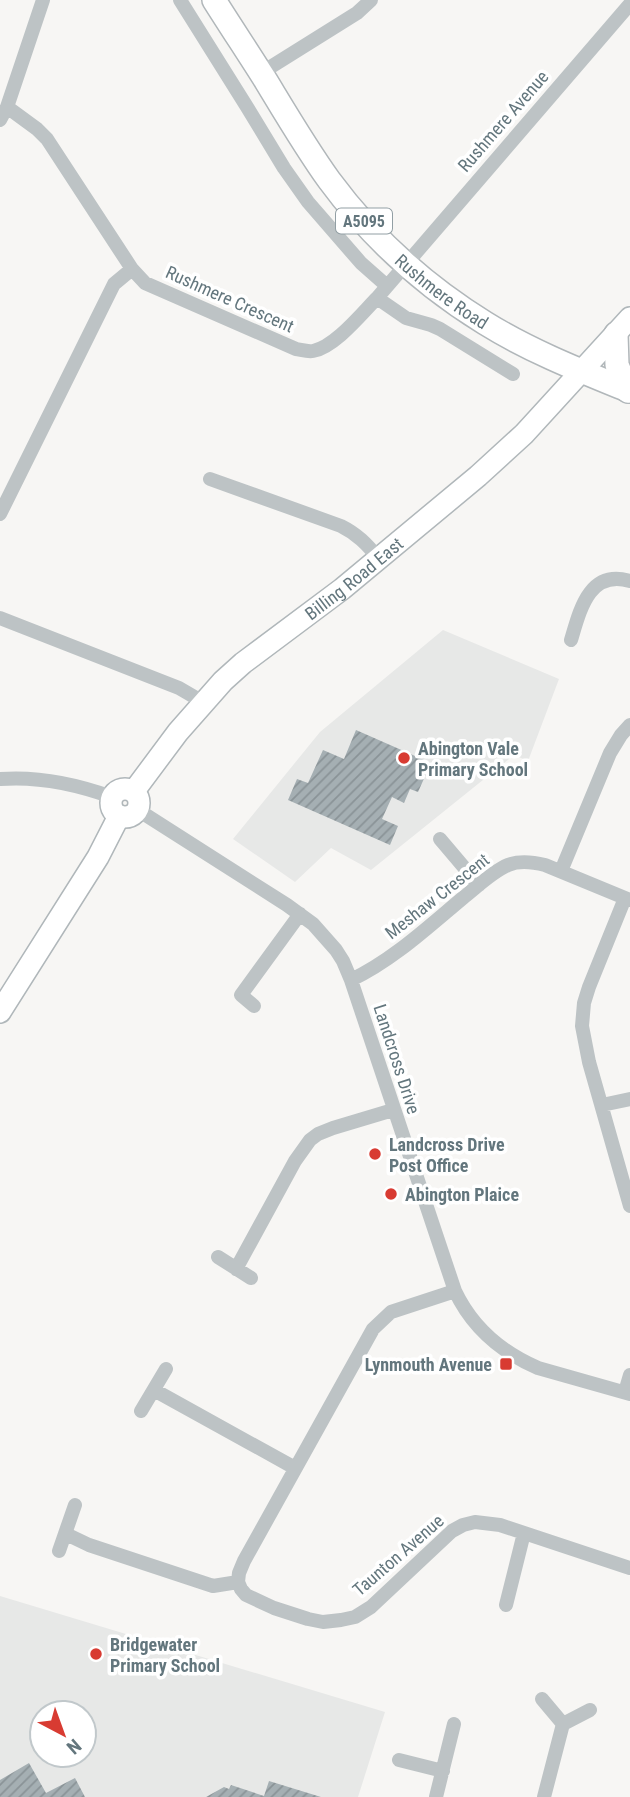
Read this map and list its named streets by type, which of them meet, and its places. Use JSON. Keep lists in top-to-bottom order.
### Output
{
  "streets": {
    "main road": ["A5095", "Rushmere Road"],
    "street": [
      "Rushmere Avenue",
      "Rushmere Crescent",
      "Billing Road East",
      "Meshaw Crescent",
      "Landcross Drive",
      "Taunton Avenue"
    ]
  },
  "crossings": [
    ["Rushmere Avenue", "Rushmere Road"],
    ["Rushmere Avenue", "Rushmere Crescent"],
    ["A5095", "Rushmere Road"],
    ["A5095", "Billing Road East"],
    ["Rushmere Road", "Rushmere Crescent"],
    ["Rushmere Road", "Billing Road East"],
    ["Billing Road East", "Landcross Drive"],
    ["Meshaw Crescent", "Landcross Drive"]
  ],
  "places": {
    "other": [
      "Abington Vale Primary School",
      "Landcross Drive Post Office",
      "Abington Plaice",
      "Bridgewater Primary School"
    ],
    "transit": ["Lynmouth Avenue"]
  },
  "north": "bottom right"
}
